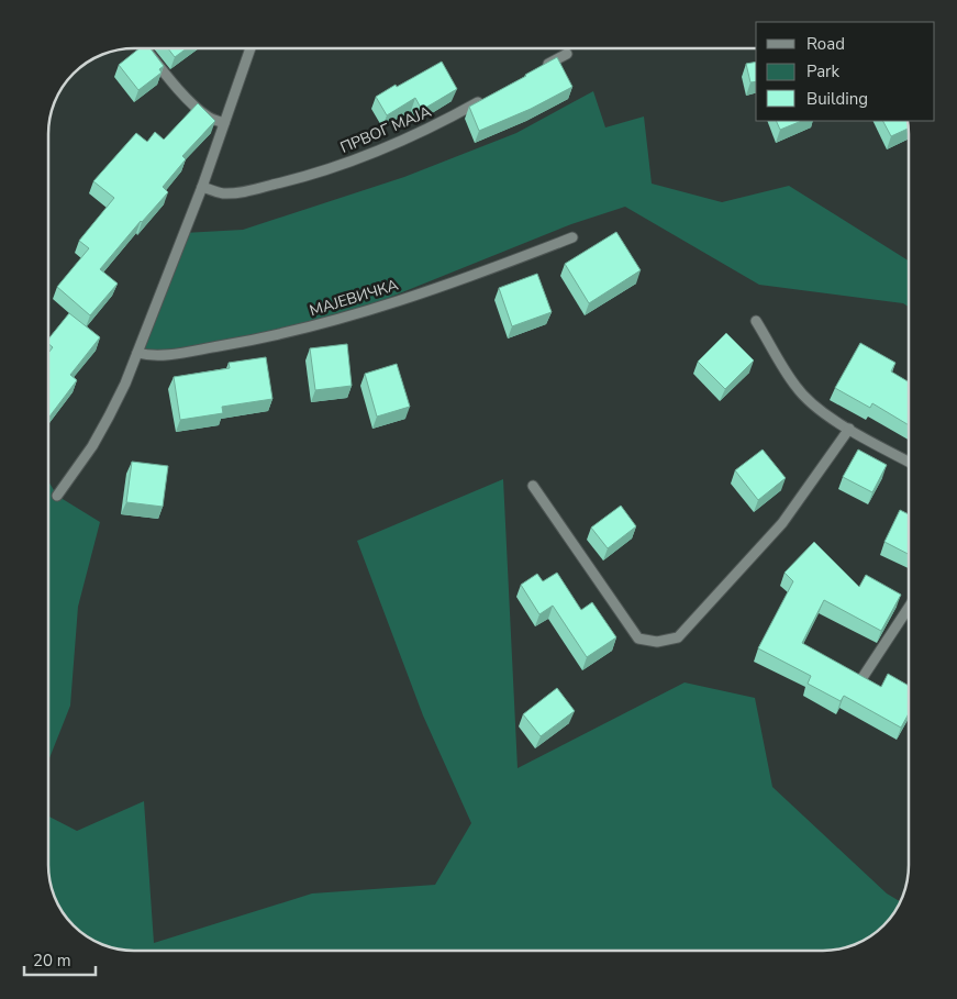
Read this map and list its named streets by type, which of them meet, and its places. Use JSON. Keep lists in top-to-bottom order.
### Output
{
  "streets": {
    "street": ["ПРВОГ МАЈА", "МАЈЕВИЧКА"]
  },
  "legend": ["Road", "Park", "Building"],
  "scale_bar": "20 m"
}
